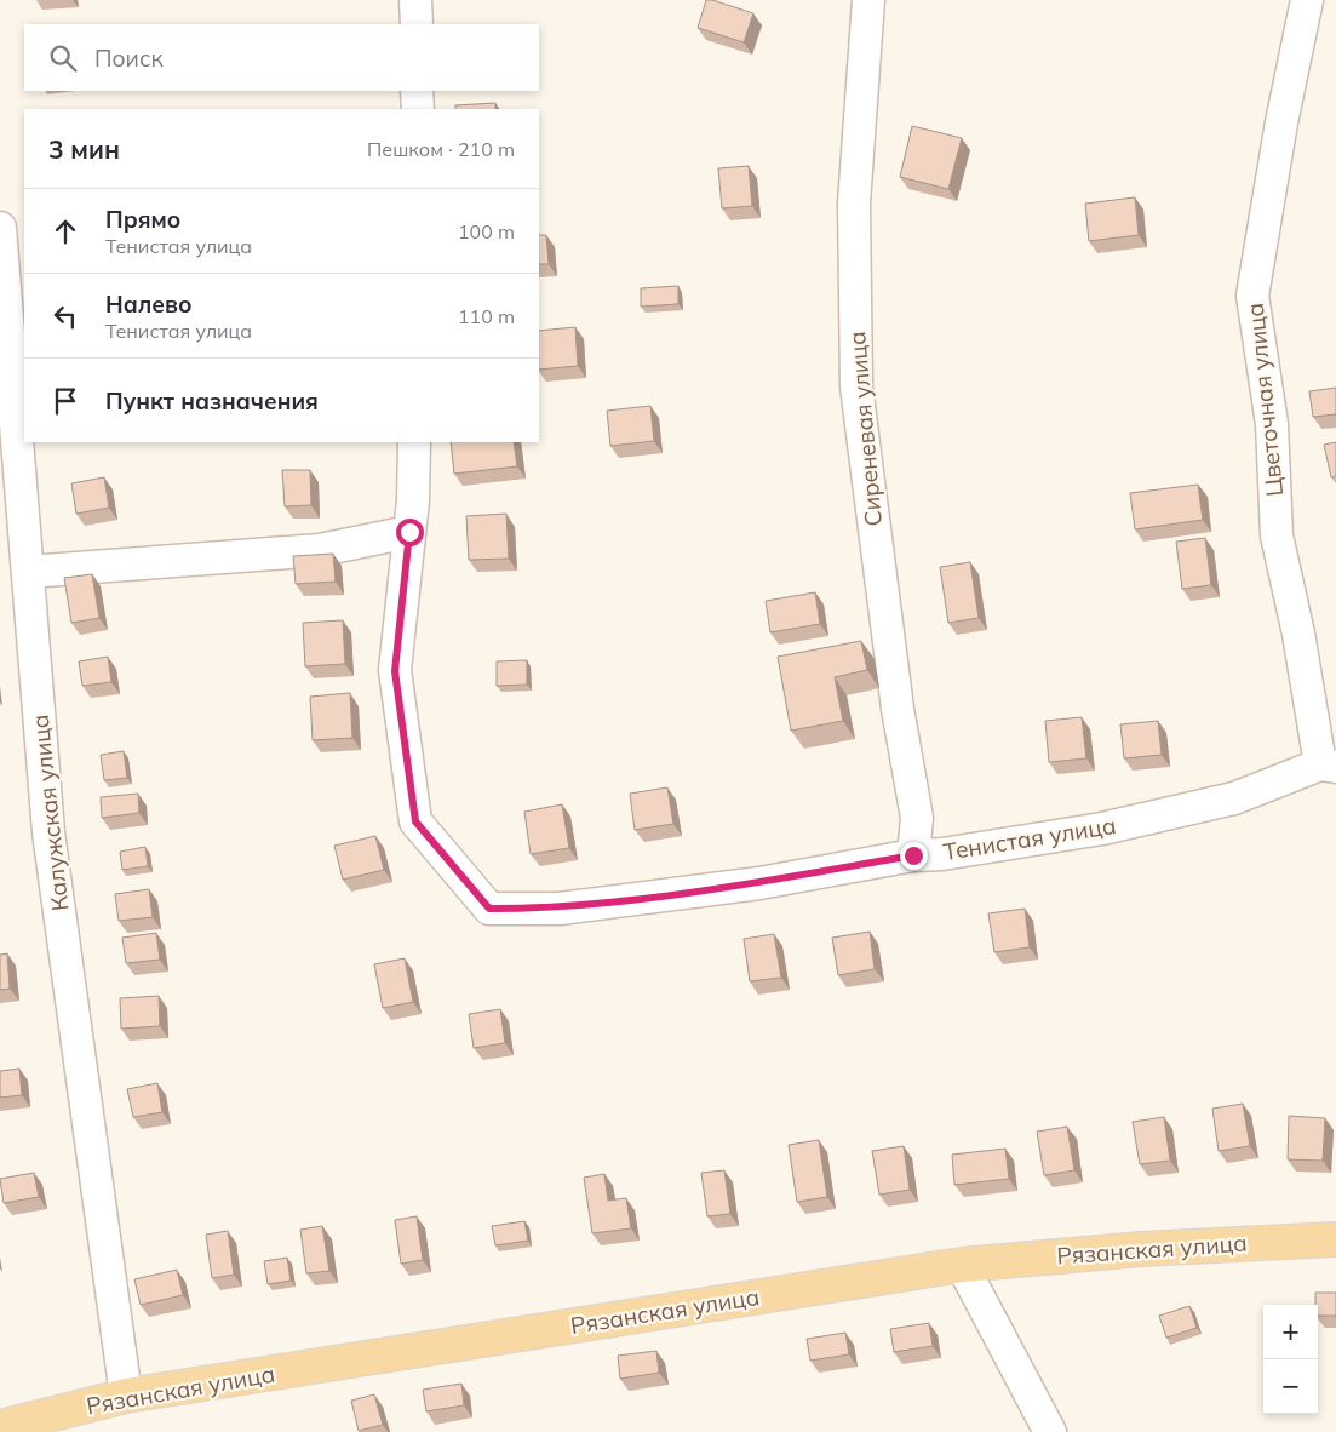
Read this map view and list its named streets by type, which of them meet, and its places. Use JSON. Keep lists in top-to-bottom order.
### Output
{
  "streets": {
    "main road": ["Рязанская улица"],
    "street": [
      "Цветочная улица",
      "Сиреневая улица",
      "Калужская улица",
      "Тенистая улица"
    ]
  },
  "crossings": [
    ["Цветочная улица", "Тенистая улица"],
    ["Сиреневая улица", "Тенистая улица"],
    ["Калужская улица", "Рязанская улица"]
  ],
  "page": {
    "search": "Поиск",
    "heading": ["3 мин", "Пешком · 210 m"],
    "list": [
      ["Прямо", "Тенистая улица", "100 m"],
      ["Налево", "Тенистая улица", "110 m"],
      "Пункт назначения"
    ],
    "map_buttons": ["+", "−"]
  }
}
